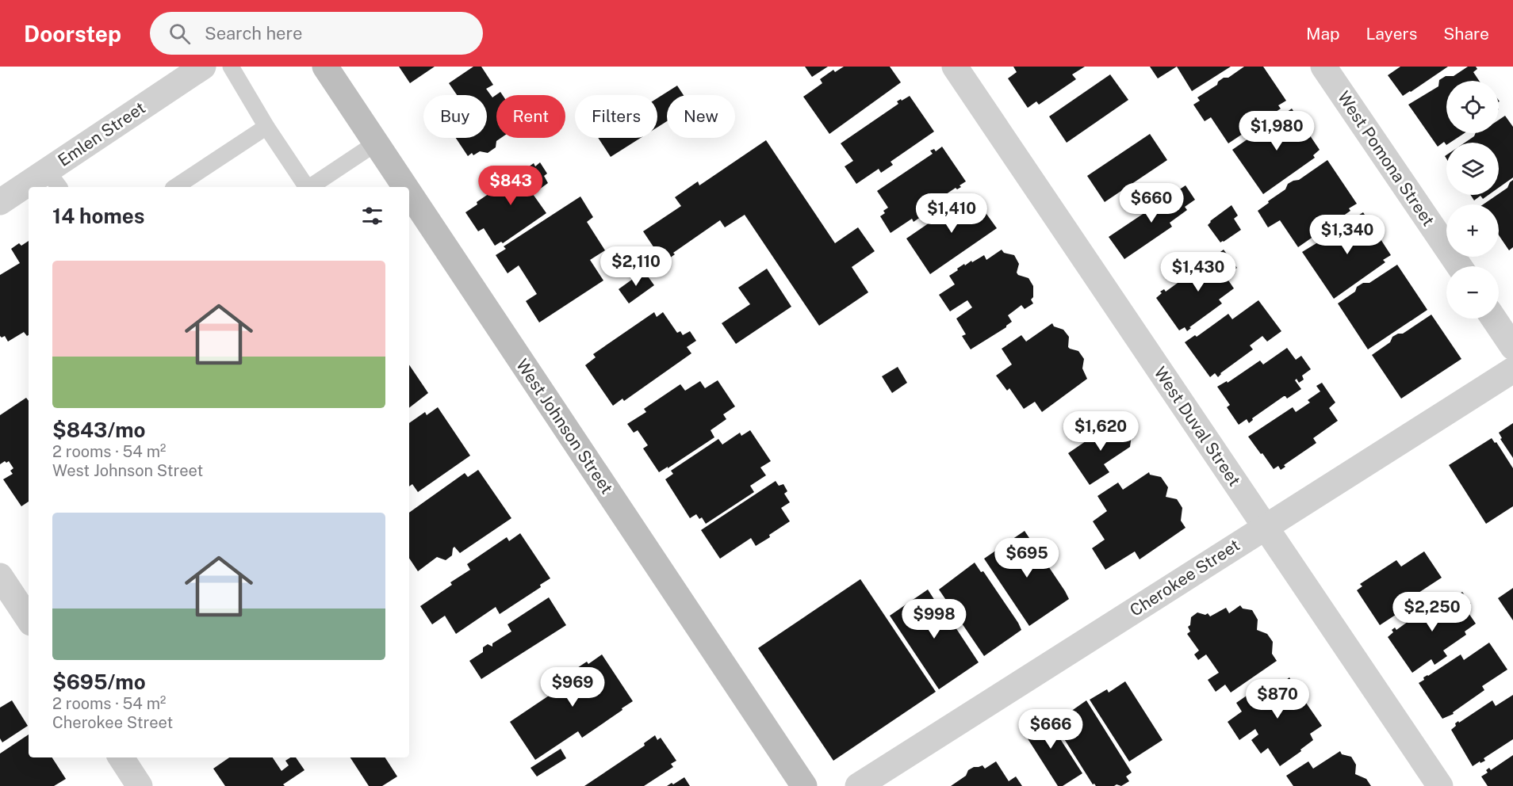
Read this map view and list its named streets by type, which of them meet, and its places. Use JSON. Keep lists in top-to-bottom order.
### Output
{
  "streets": {
    "street": [
      "Emlen Street",
      "West Pomona Street",
      "West Johnson Street",
      "West Duval Street",
      "Cherokee Street"
    ]
  },
  "crossings": [
    ["West Duval Street", "Cherokee Street"]
  ],
  "page": {
    "header": "Doorstep",
    "search": "Search here",
    "nav": ["Map", "Layers", "Share"],
    "map_buttons": ["+", "−"],
    "chip": [
      "Buy",
      "Rent",
      "Filters",
      "New"
    ],
    "price": [
      "$1,980",
      "$843",
      "$660",
      "$1,410",
      "$1,340",
      "$2,110",
      "$1,430",
      "$1,620",
      "$695",
      "$2,250",
      "$998",
      "$969",
      "$870",
      "$666"
    ],
    "heading": "14 homes",
    "list": [
      {
        "name": "$843/mo",
        "note": "2 rooms · 54 m² · West Johnson Street"
      },
      {
        "name": "$695/mo",
        "note": "2 rooms · 54 m² · Cherokee Street"
      }
    ]
  }
}
